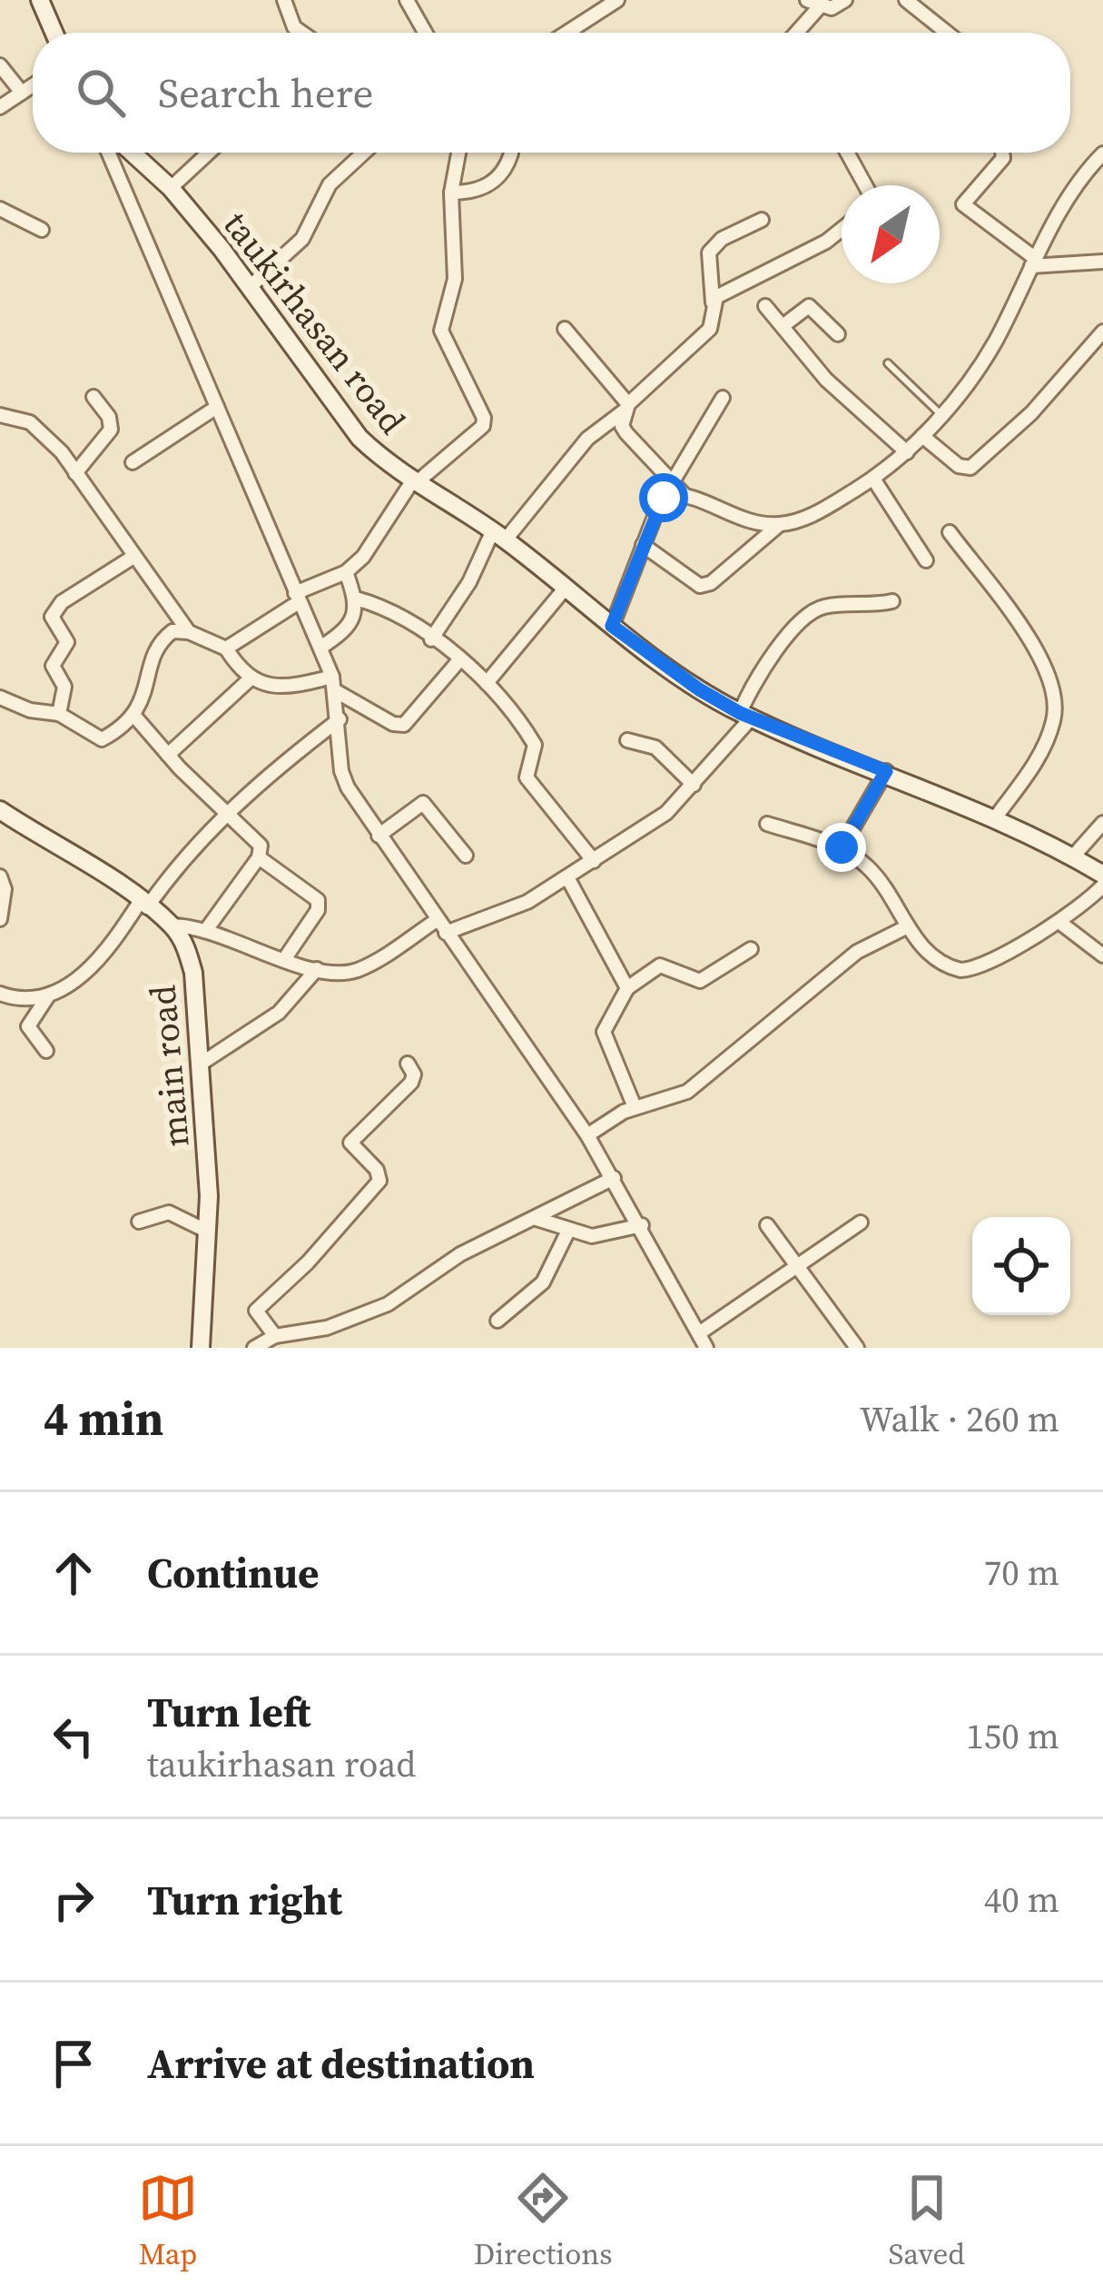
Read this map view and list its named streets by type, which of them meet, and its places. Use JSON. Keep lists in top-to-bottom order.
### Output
{
  "streets": {
    "street": ["taukirhasan road", "main road"]
  },
  "north": "bottom left",
  "page": {
    "search": "Search here",
    "heading": ["4 min", "Walk · 260 m"],
    "list": [
      ["Continue", "70 m"],
      ["Turn left", "taukirhasan road", "150 m"],
      ["Turn right", "40 m"],
      "Arrive at destination"
    ],
    "nav": ["Map", "Directions", "Saved"]
  }
}
